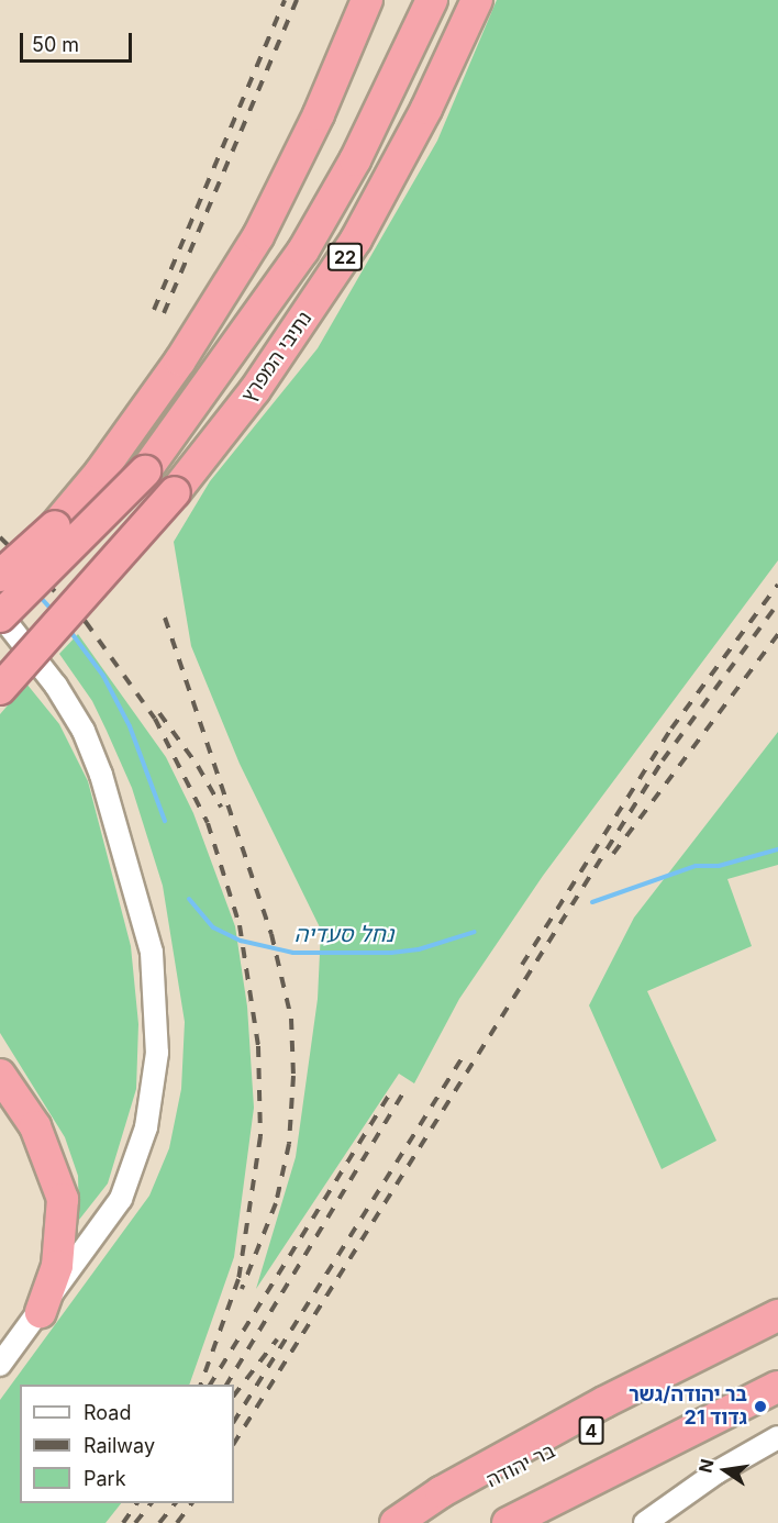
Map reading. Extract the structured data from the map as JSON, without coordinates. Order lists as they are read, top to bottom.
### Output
{
  "streets": {
    "highway": [
      "22",
      "נתיבי המפרץ",
      "4",
      "בר יהודה"
    ]
  },
  "water": ["נחל סעדיה"],
  "places": ["בר יהודה/גשר גדוד 21"],
  "legend": ["Road", "Railway", "Park"],
  "scale_bar": "50 m",
  "north": "left"
}
